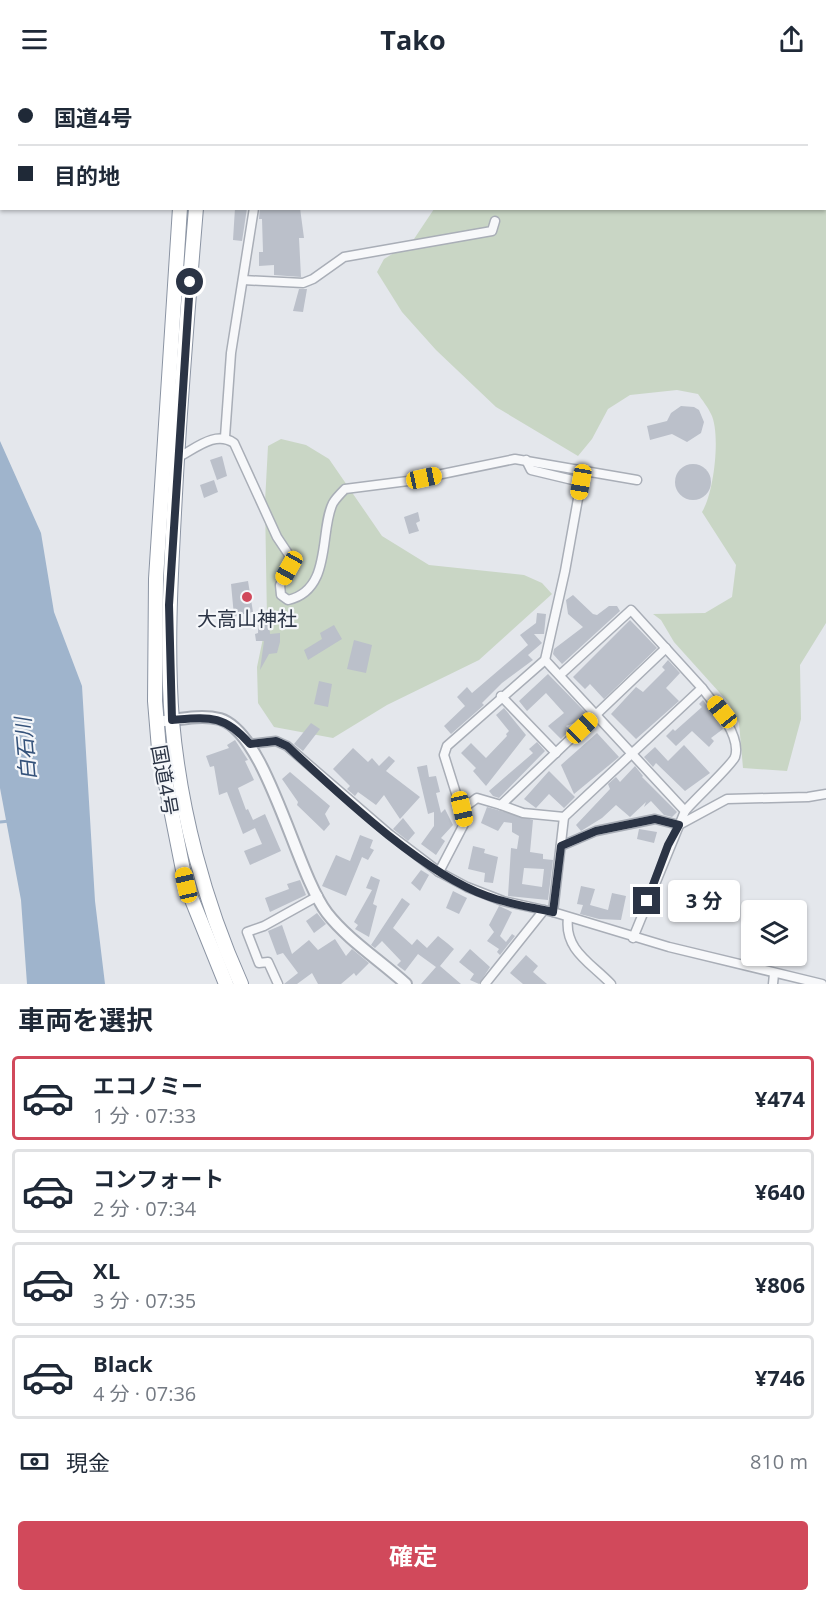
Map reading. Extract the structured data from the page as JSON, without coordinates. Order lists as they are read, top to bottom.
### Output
{
  "streets": {
    "highway": ["国道4号"]
  },
  "water": ["白石川"],
  "places": ["大高山神社"],
  "page": {
    "header": "Tako",
    "banner": ["国道4号", "目的地"],
    "bubble": "3 分",
    "heading": "車両を選択",
    "list": [
      {
        "name": "エコノミー",
        "note": "1 分 · 07:33",
        "value": "¥474"
      },
      {
        "name": "コンフォート",
        "note": "2 分 · 07:34",
        "value": "¥640"
      },
      {
        "name": "XL",
        "note": "3 分 · 07:35",
        "value": "¥806"
      },
      {
        "name": "Black",
        "note": "4 分 · 07:36",
        "value": "¥746"
      }
    ],
    "pay": ["現金", "810 m"],
    "buttons": "確定"
  }
}
